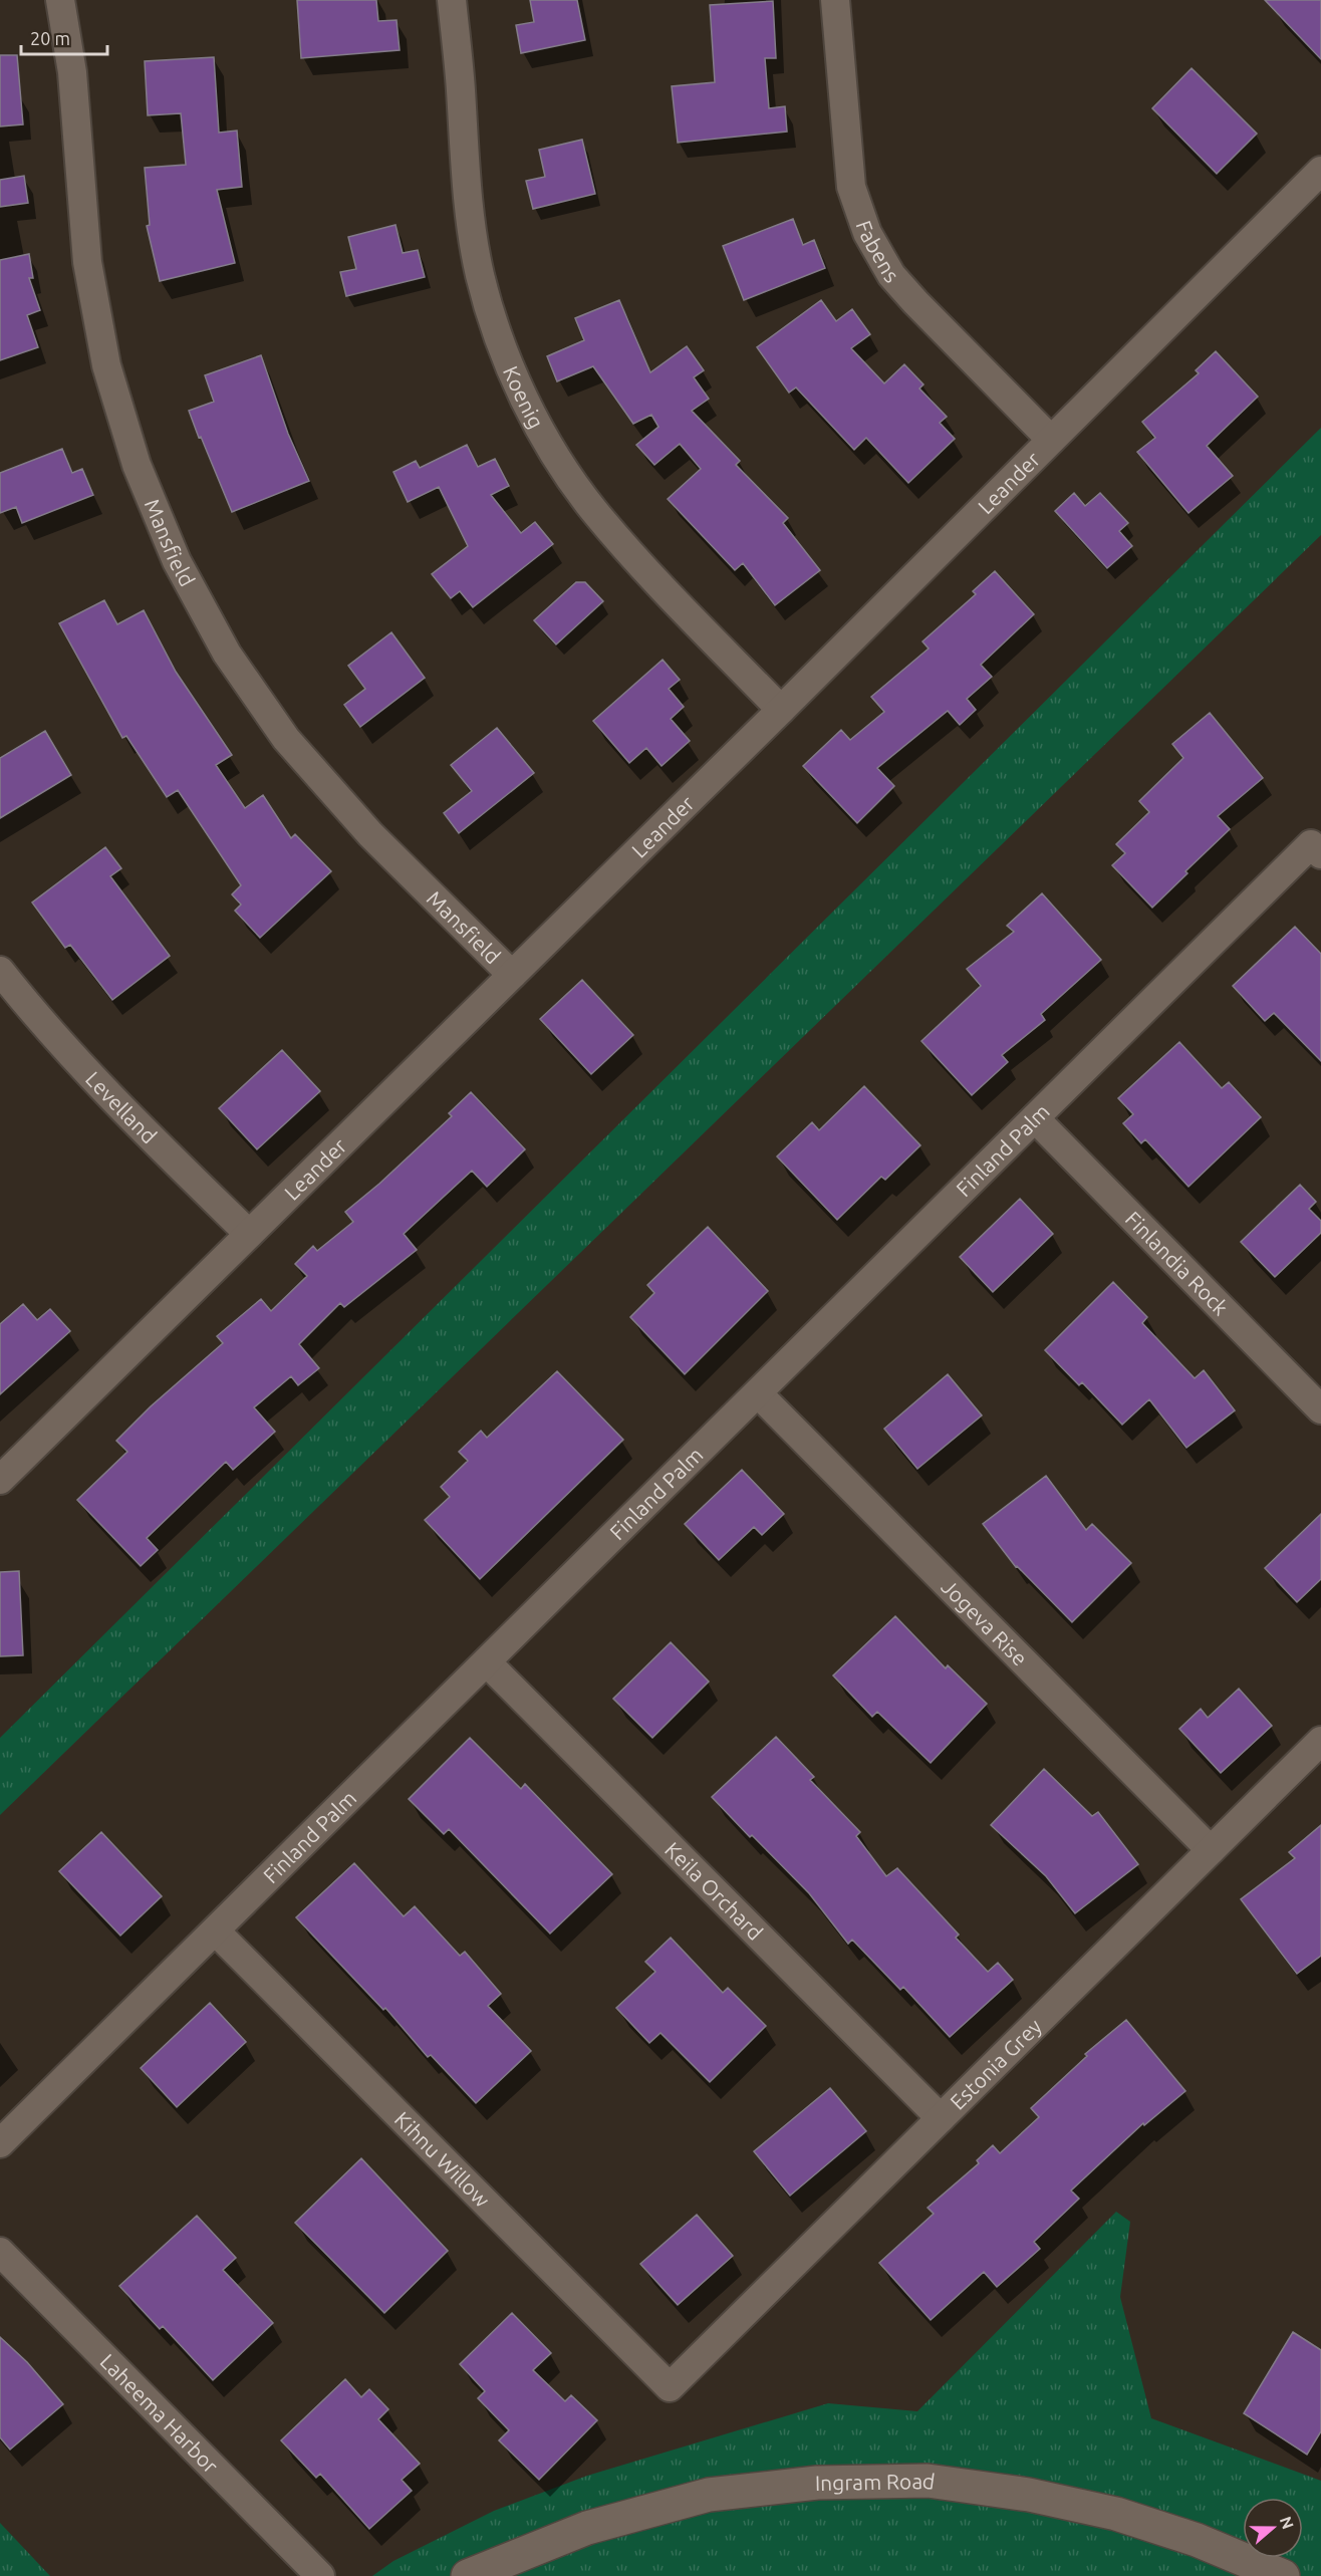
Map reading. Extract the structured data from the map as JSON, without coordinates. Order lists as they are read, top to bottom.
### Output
{
  "streets": {
    "street": [
      "Fabens",
      "Koenig",
      "Leander",
      "Mansfield",
      "Levelland",
      "Finland Palm",
      "Finlandia Rock",
      "Jogeva Rise",
      "Keila Orchard",
      "Estonia Grey",
      "Kihnu Willow",
      "Laheema Harbor",
      "Ingram Road"
    ]
  },
  "crossings": [
    ["Fabens", "Leander"],
    ["Koenig", "Leander"],
    ["Leander", "Mansfield"],
    ["Leander", "Levelland"],
    ["Finland Palm", "Finlandia Rock"],
    ["Finland Palm", "Jogeva Rise"],
    ["Finland Palm", "Keila Orchard"],
    ["Finland Palm", "Kihnu Willow"],
    ["Jogeva Rise", "Estonia Grey"],
    ["Keila Orchard", "Estonia Grey"],
    ["Estonia Grey", "Kihnu Willow"]
  ],
  "scale_bar": "20 m",
  "north": "right"
}
